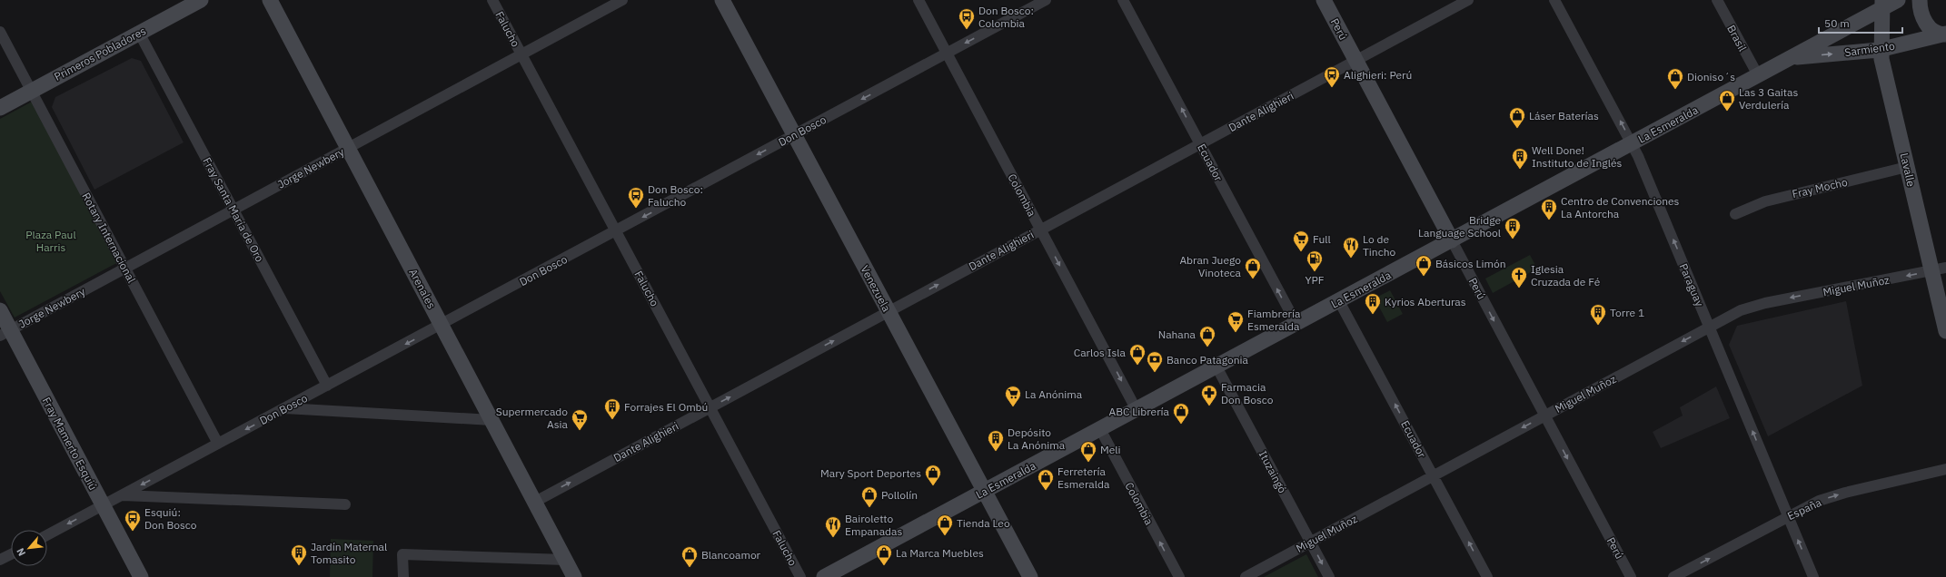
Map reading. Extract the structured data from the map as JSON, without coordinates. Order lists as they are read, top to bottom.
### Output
{
  "streets": {
    "street": [
      "Falucho",
      "Perú",
      "Brasil",
      "Sarmiento",
      "Primeros Pobladores",
      "Dante Alighieri",
      "La Esmeralda",
      "Don Bosco",
      "Ecuador",
      "Jorge Newbery",
      "Lavalle",
      "Fray Mocho",
      "Colombia",
      "Fray Santa María de Oro",
      "Rotary Internacional",
      "Paraguay",
      "Miguel Muñoz",
      "Arenales",
      "Venezuela",
      "Fray Mamerto Esquiú",
      "Ituzaingó",
      "España"
    ]
  },
  "crossings": [
    ["Falucho", "Dante Alighieri"],
    ["Falucho", "Don Bosco"],
    ["Falucho", "Jorge Newbery"],
    ["Perú", "Dante Alighieri"],
    ["Perú", "La Esmeralda"],
    ["Perú", "Miguel Muñoz"],
    ["Brasil", "La Esmeralda"],
    ["Sarmiento", "La Esmeralda"],
    ["Sarmiento", "Lavalle"],
    ["Primeros Pobladores", "Fray Santa María de Oro"],
    ["Primeros Pobladores", "Rotary Internacional"],
    ["Dante Alighieri", "Ecuador"],
    ["Dante Alighieri", "Colombia"],
    ["Dante Alighieri", "Arenales"],
    ["Dante Alighieri", "Venezuela"],
    ["La Esmeralda", "Ecuador"],
    ["La Esmeralda", "Lavalle"],
    ["La Esmeralda", "Colombia"],
    ["La Esmeralda", "Paraguay"],
    ["La Esmeralda", "Venezuela"],
    ["La Esmeralda", "Ituzaingó"],
    ["Don Bosco", "Colombia"],
    ["Don Bosco", "Fray Santa María de Oro"],
    ["Don Bosco", "Rotary Internacional"],
    ["Don Bosco", "Arenales"],
    ["Don Bosco", "Venezuela"],
    ["Don Bosco", "Fray Mamerto Esquiú"],
    ["Ecuador", "Miguel Muñoz"],
    ["Jorge Newbery", "Fray Santa María de Oro"],
    ["Jorge Newbery", "Rotary Internacional"],
    ["Jorge Newbery", "Arenales"],
    ["Jorge Newbery", "Fray Mamerto Esquiú"],
    ["Lavalle", "Fray Mocho"],
    ["Lavalle", "Miguel Muñoz"],
    ["Paraguay", "Miguel Muñoz"],
    ["Paraguay", "España"],
    ["Miguel Muñoz", "Ituzaingó"]
  ],
  "one_way": [
    "Perú",
    "Sarmiento",
    "Dante Alighieri",
    "Don Bosco",
    "Ecuador",
    "Paraguay",
    "Miguel Muñoz",
    "España"
  ],
  "parks": ["Plaza Paul Harris"],
  "places": {
    "bus stop": [
      "Don Bosco: Colombia",
      "Alighieri: Perú",
      "Don Bosco: Falucho",
      "Esquiú: Don Bosco"
    ],
    "shop": [
      "Dioniso´s",
      "Las 3 Gaitas Verdulería",
      "Láser Baterías",
      "Básicos Limón",
      "Abran Juego Vinoteca",
      "Nahana",
      "Carlos Isla",
      "ABC Librería",
      "Meli",
      "Mary Sport Deportes",
      "Ferretería Esmeralda",
      "Pollolín",
      "Tienda Leo",
      "La Marca Muebles",
      "Blancoamor"
    ],
    "building": [
      "Well Done! Instituto de Inglés",
      "Centro de Convenciones La Antorcha",
      "Bridge Language School",
      "Kyrios Aberturas",
      "Torre 1",
      "Forrajes El Ombú",
      "Depósito La Anónima",
      "Jardín Maternal Tomasito"
    ],
    "supermarket": [
      "Full",
      "Fiambrería Esmeralda",
      "La Anónima",
      "Supermercado Asia"
    ],
    "restaurant": ["Lo de Tincho", "Bairoletto Empanadas"],
    "fuel station": ["YPF"],
    "church": ["Iglesia Cruzada de Fé"],
    "bank": ["Banco Patagonia"],
    "pharmacy": ["Farmacia Don Bosco"]
  },
  "scale_bar": "50 m",
  "north": "bottom left"
}
